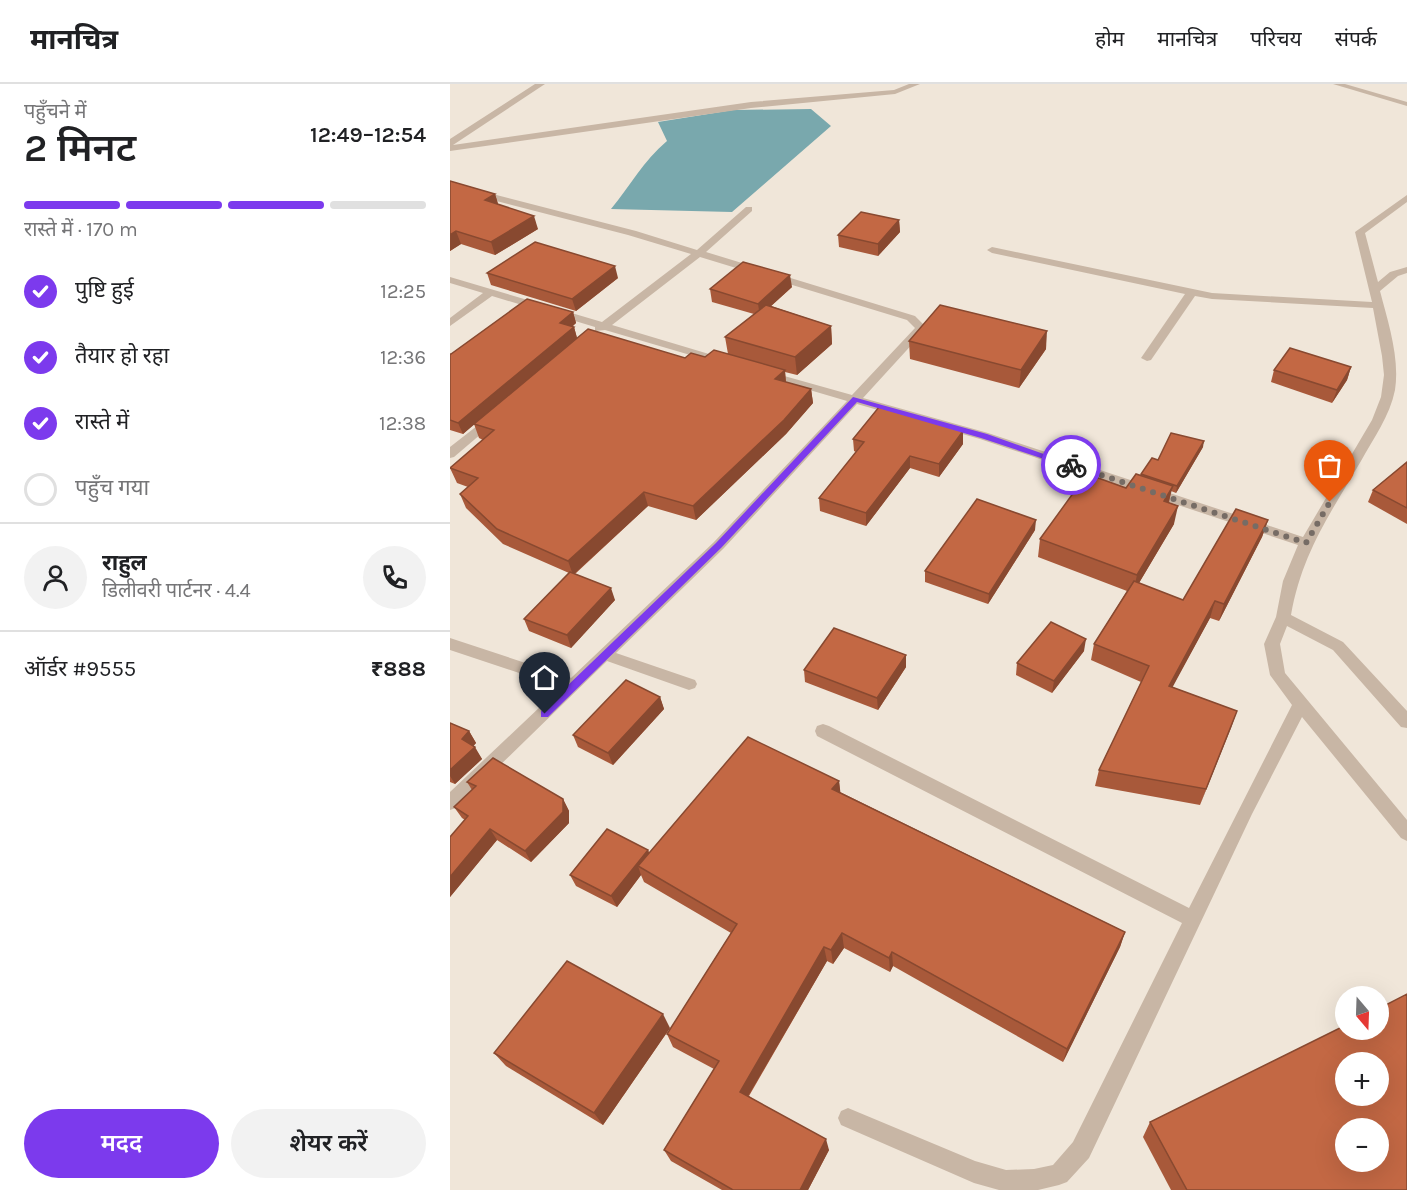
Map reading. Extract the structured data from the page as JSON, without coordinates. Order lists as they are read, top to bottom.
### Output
{
  "north": "bottom",
  "page": {
    "header": "मानचित्र",
    "nav": [
      "होम",
      "मानचित्र",
      "परिचय",
      "संपर्क"
    ],
    "heading": ["2 मिनट", "पहुँचने में", "12:49–12:54"],
    "panel": [
      "राहुल",
      "डिलीवरी पार्टनर · 4.4",
      "ऑर्डर #9555",
      "₹888"
    ],
    "bar": "रास्ते में · 170 m",
    "list": [
      ["पुष्टि हुई", "12:25"],
      ["तैयार हो रहा", "12:36"],
      ["रास्ते में", "12:38"],
      "पहुँच गया"
    ],
    "map_buttons": ["+", "−"],
    "buttons": ["मदद", "शेयर करें"]
  }
}
